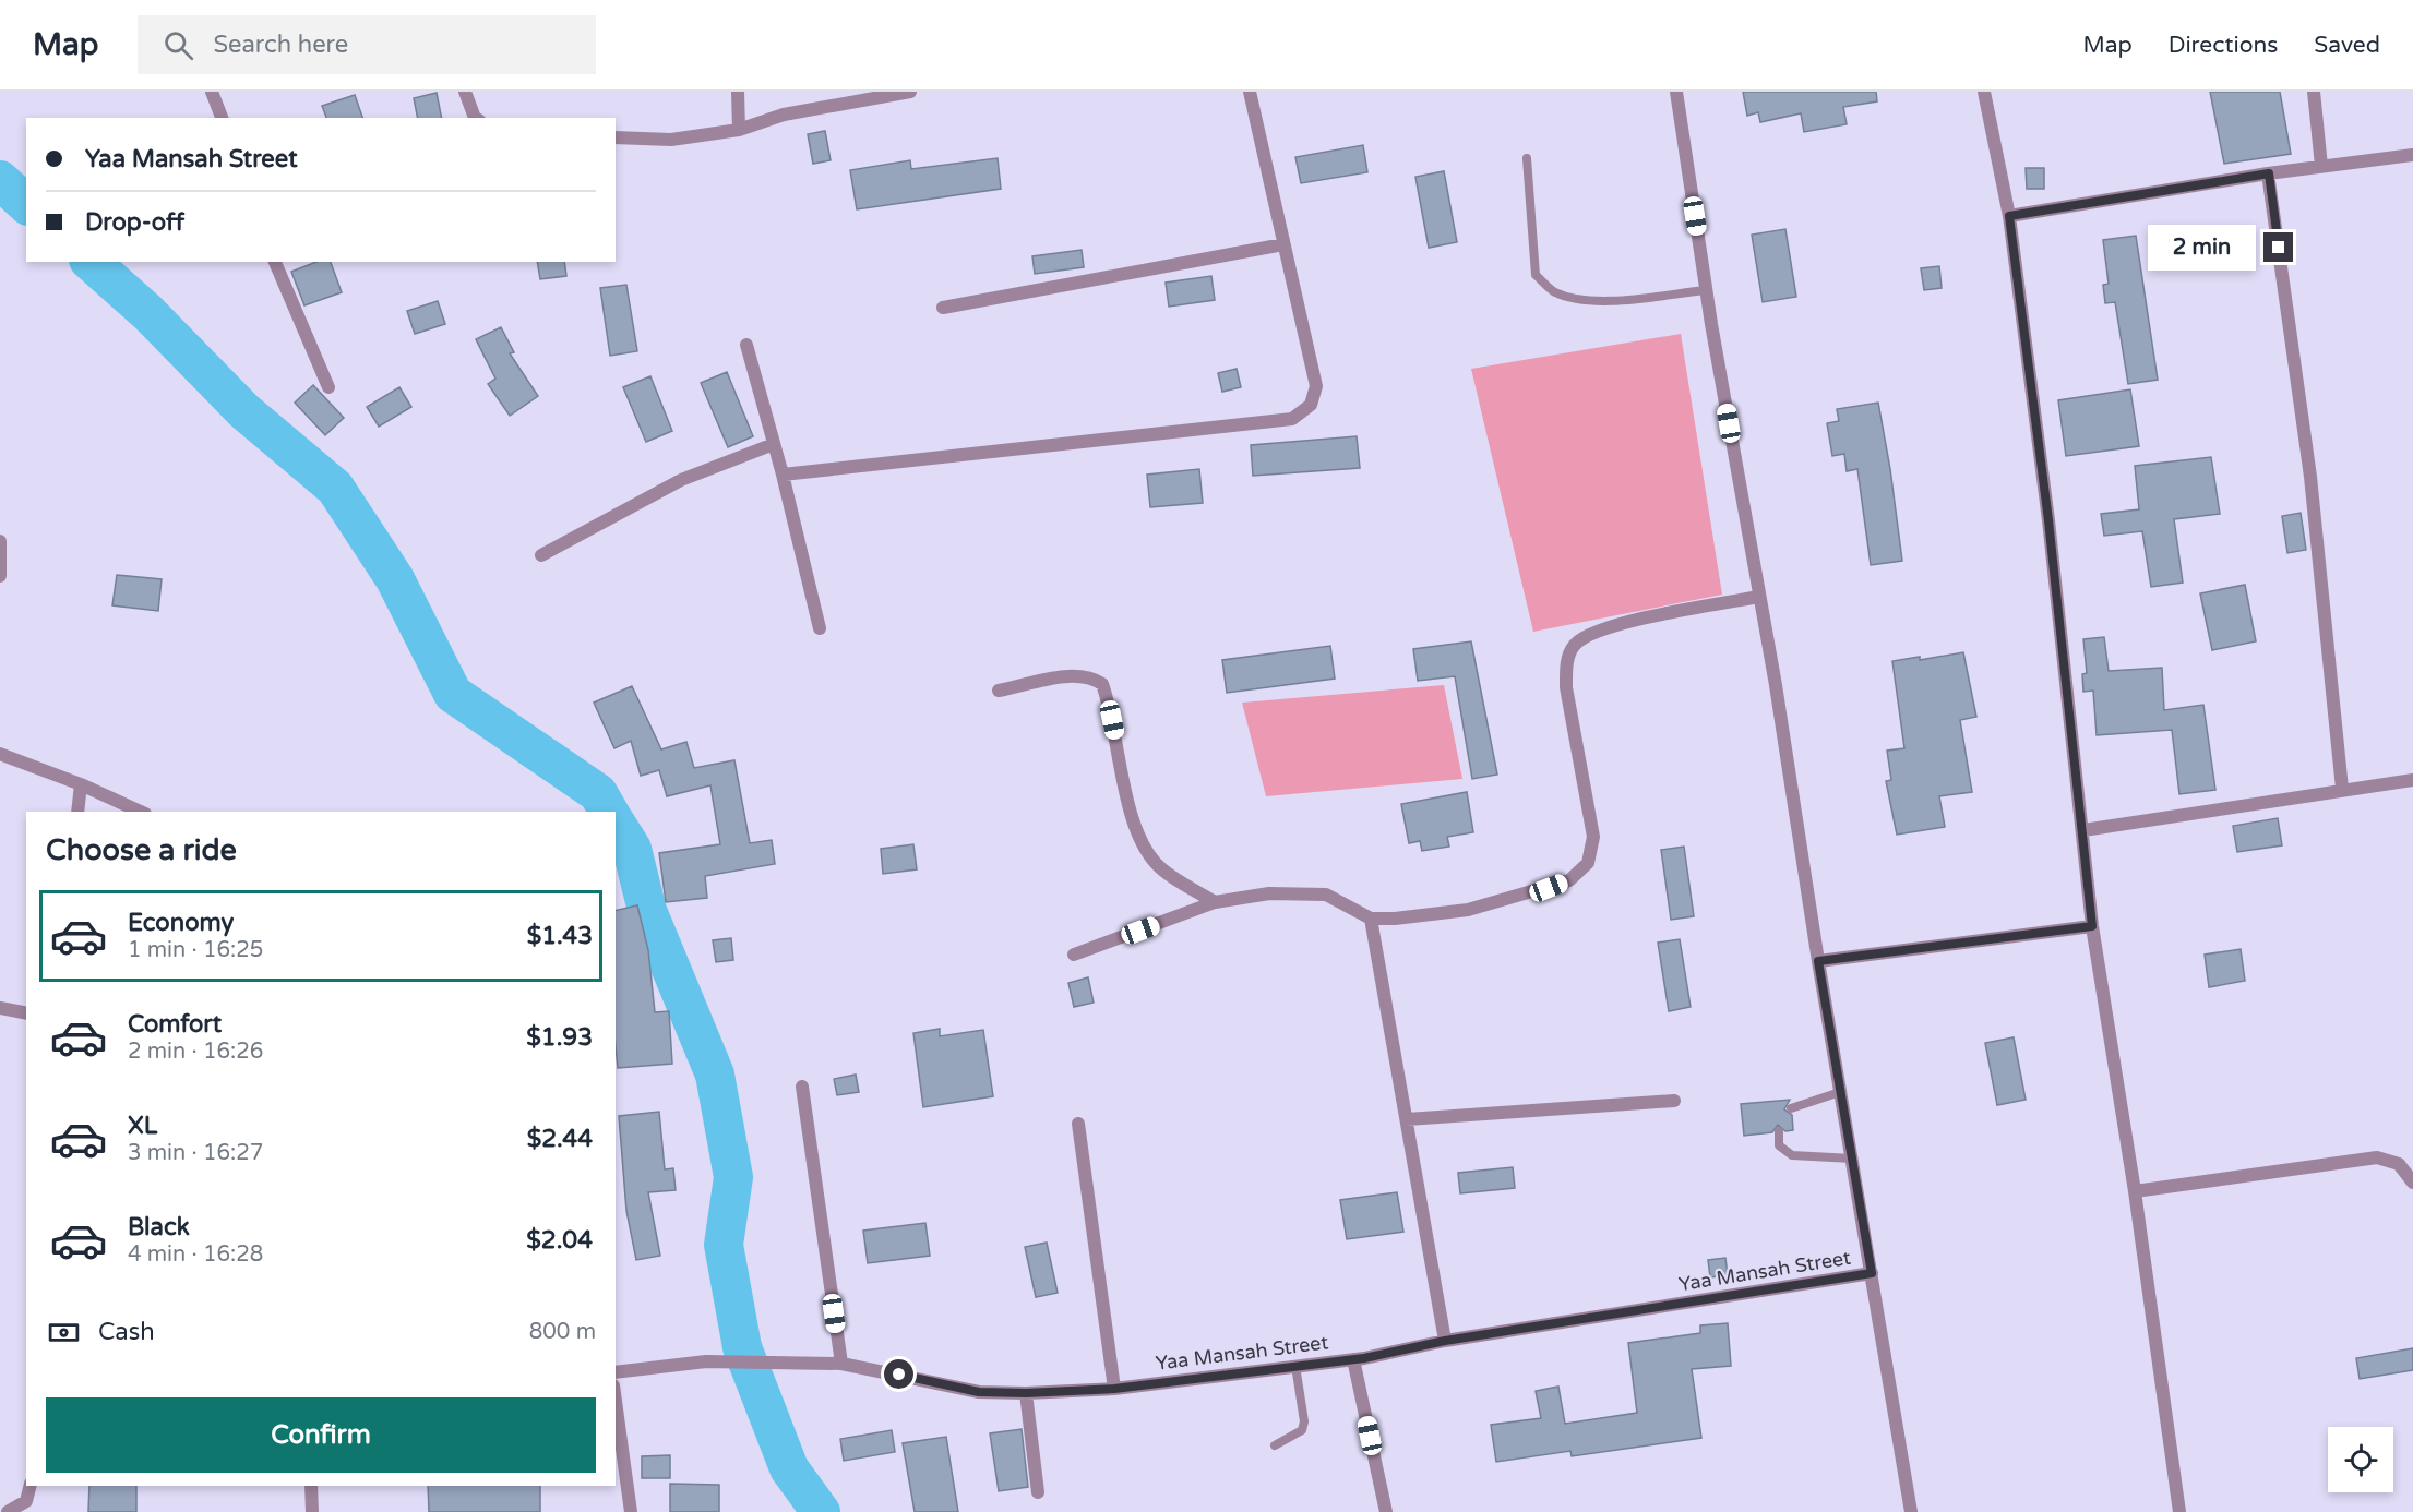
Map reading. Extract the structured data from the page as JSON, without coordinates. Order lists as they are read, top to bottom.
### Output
{
  "streets": {
    "street": ["Yaa Mansah Street"]
  },
  "page": {
    "header": "Map",
    "search": "Search here",
    "nav": ["Map", "Directions", "Saved"],
    "banner": ["Yaa Mansah Street", "Drop-off"],
    "bubble": "2 min",
    "heading": "Choose a ride",
    "list": [
      {
        "name": "Economy",
        "note": "1 min · 16:25",
        "value": "$1.43"
      },
      {
        "name": "Comfort",
        "note": "2 min · 16:26",
        "value": "$1.93"
      },
      {
        "name": "XL",
        "note": "3 min · 16:27",
        "value": "$2.44"
      },
      {
        "name": "Black",
        "note": "4 min · 16:28",
        "value": "$2.04"
      }
    ],
    "pay": ["Cash", "800 m"],
    "buttons": "Confirm"
  }
}
